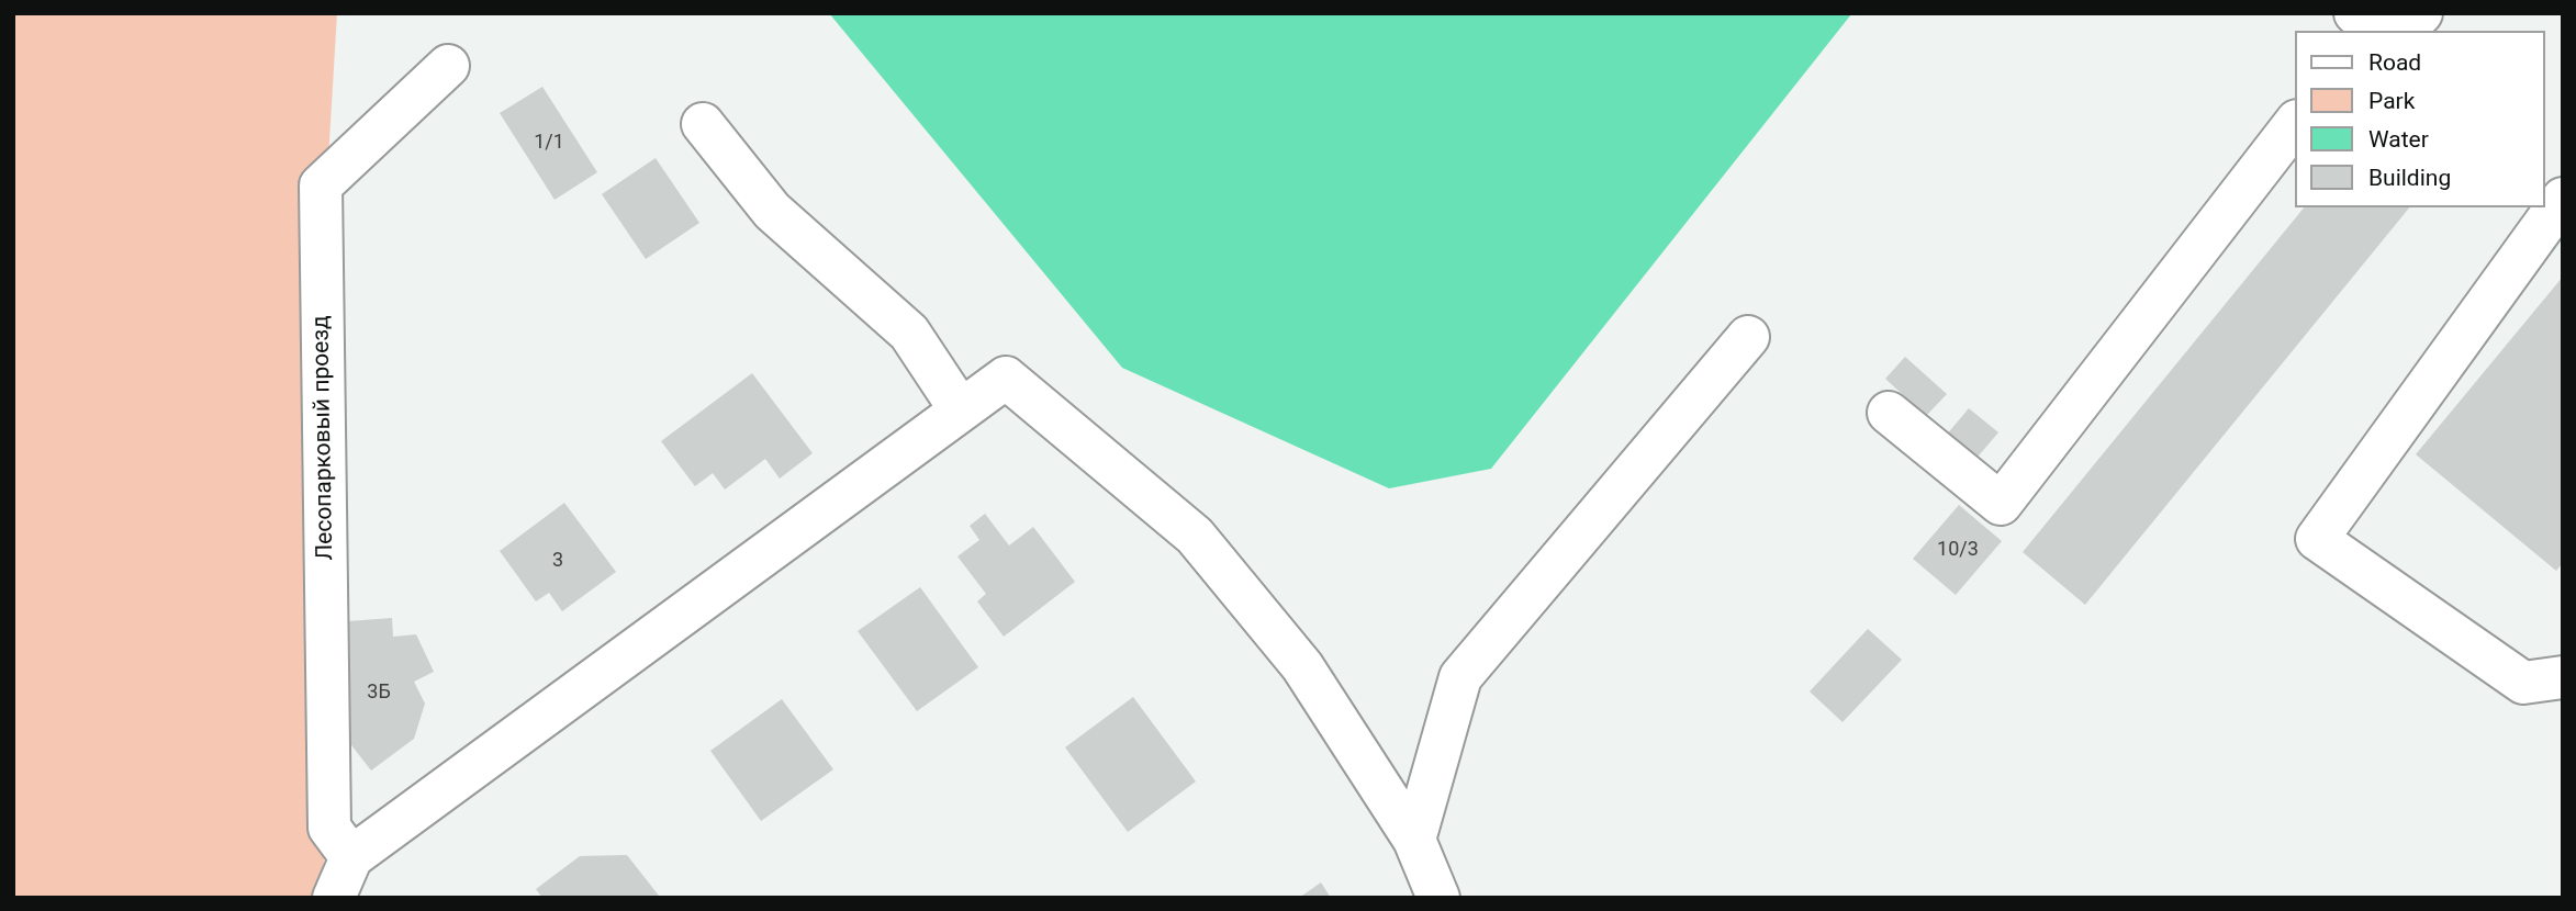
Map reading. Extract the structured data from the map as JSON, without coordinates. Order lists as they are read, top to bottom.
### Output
{
  "streets": {
    "street": ["Лесопарковый проезд"]
  },
  "house_numbers": [
    "1/1",
    "10/3",
    "3",
    "3Б"
  ],
  "legend": [
    "Road",
    "Park",
    "Water",
    "Building"
  ]
}
